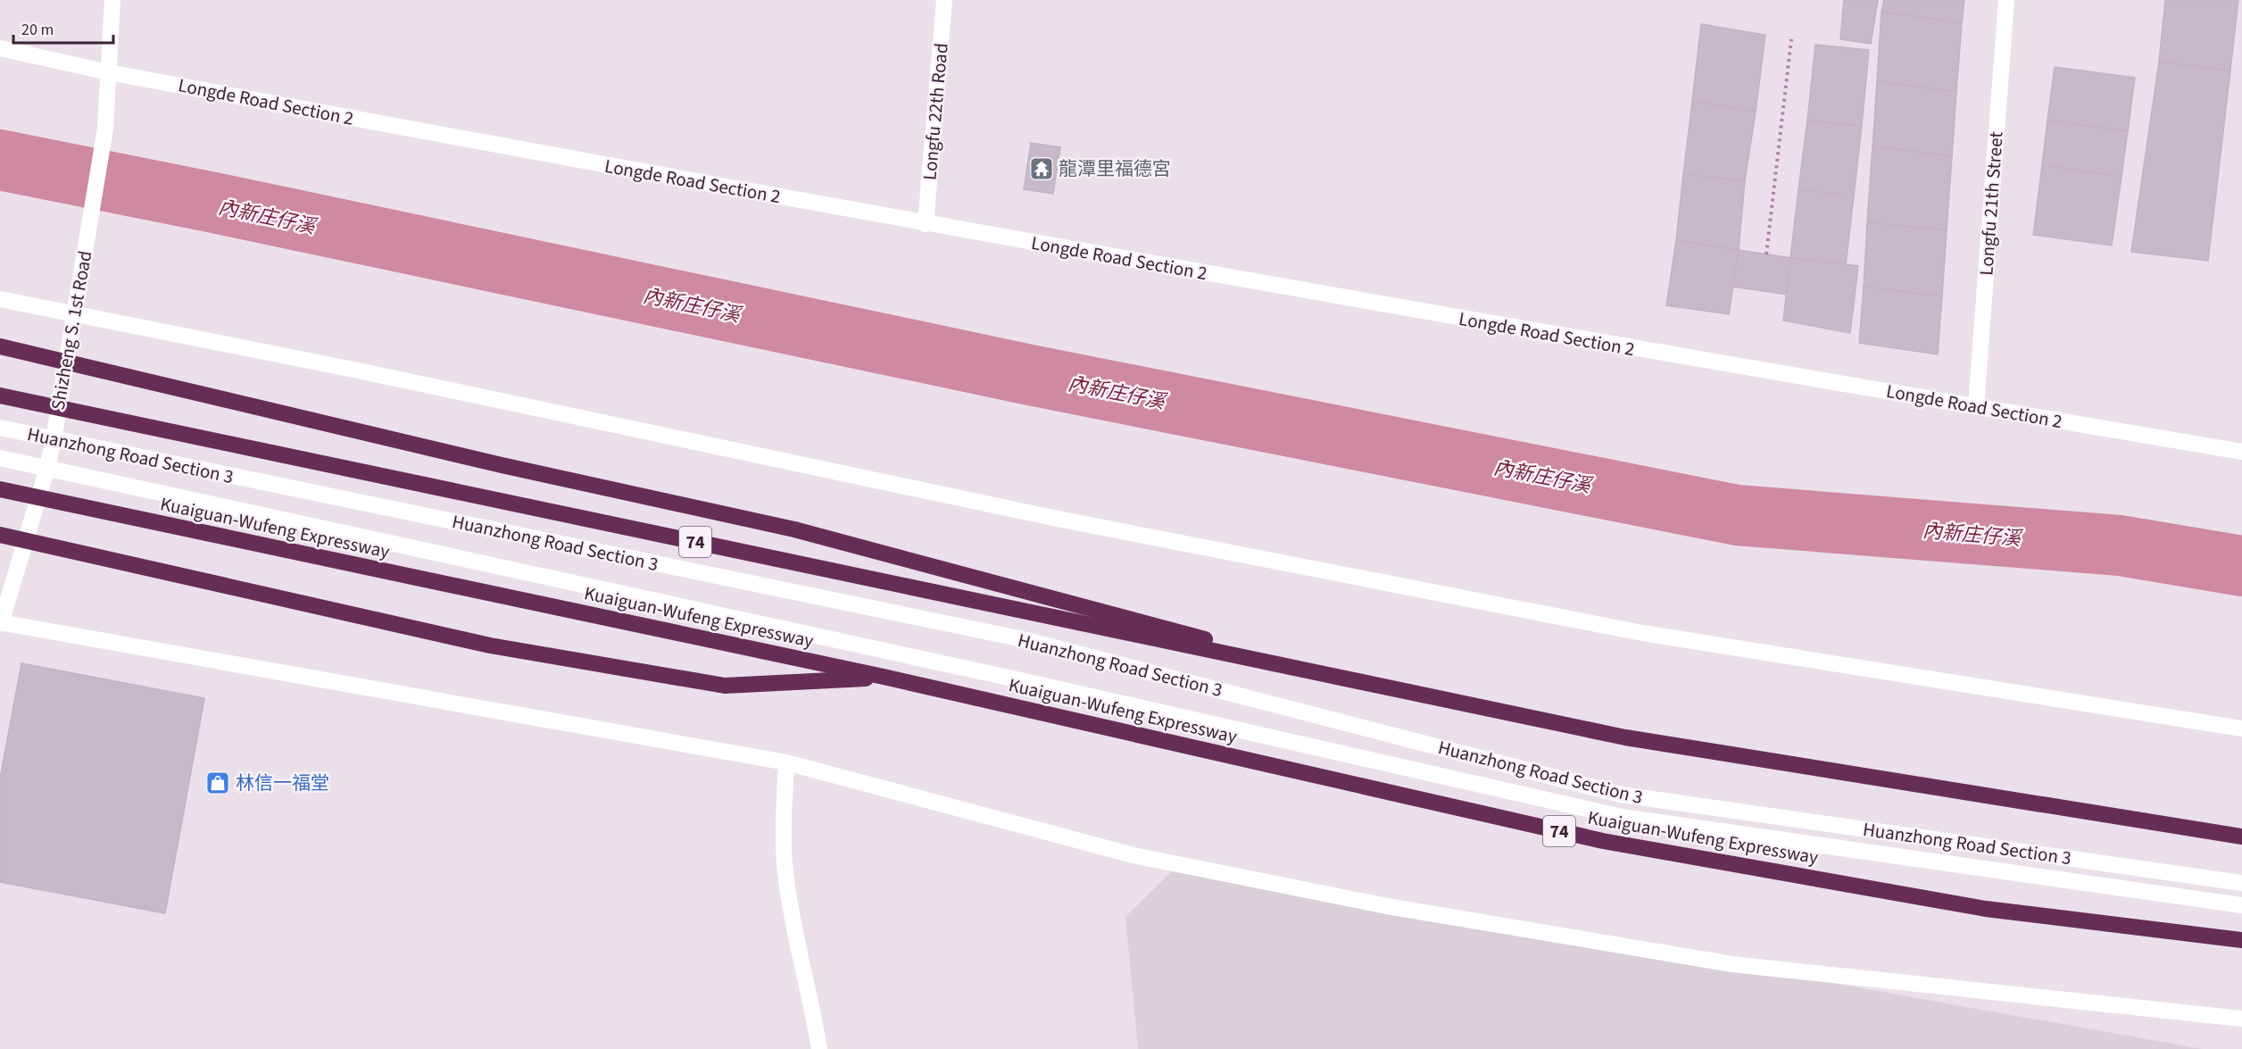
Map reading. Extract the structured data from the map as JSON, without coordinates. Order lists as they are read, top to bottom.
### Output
{
  "streets": {
    "highway": ["Kuaiguan-Wufeng Expressway", "74"],
    "street": [
      "Longde Road Section 2",
      "Longfu 22th Road",
      "Longfu 21th Street",
      "Shizheng S. 1st Road",
      "Huanzhong Road Section 3"
    ]
  },
  "crossings": [
    ["Longde Road Section 2", "Longfu 22th Road"],
    ["Longde Road Section 2", "Longfu 21th Street"],
    ["Longde Road Section 2", "Shizheng S. 1st Road"],
    ["Shizheng S. 1st Road", "Huanzhong Road Section 3"]
  ],
  "water": ["內新庄仔溪"],
  "places": {
    "temple": ["龍潭里福德宮"],
    "shop": ["林信一福堂"]
  },
  "scale_bar": "20 m"
}
